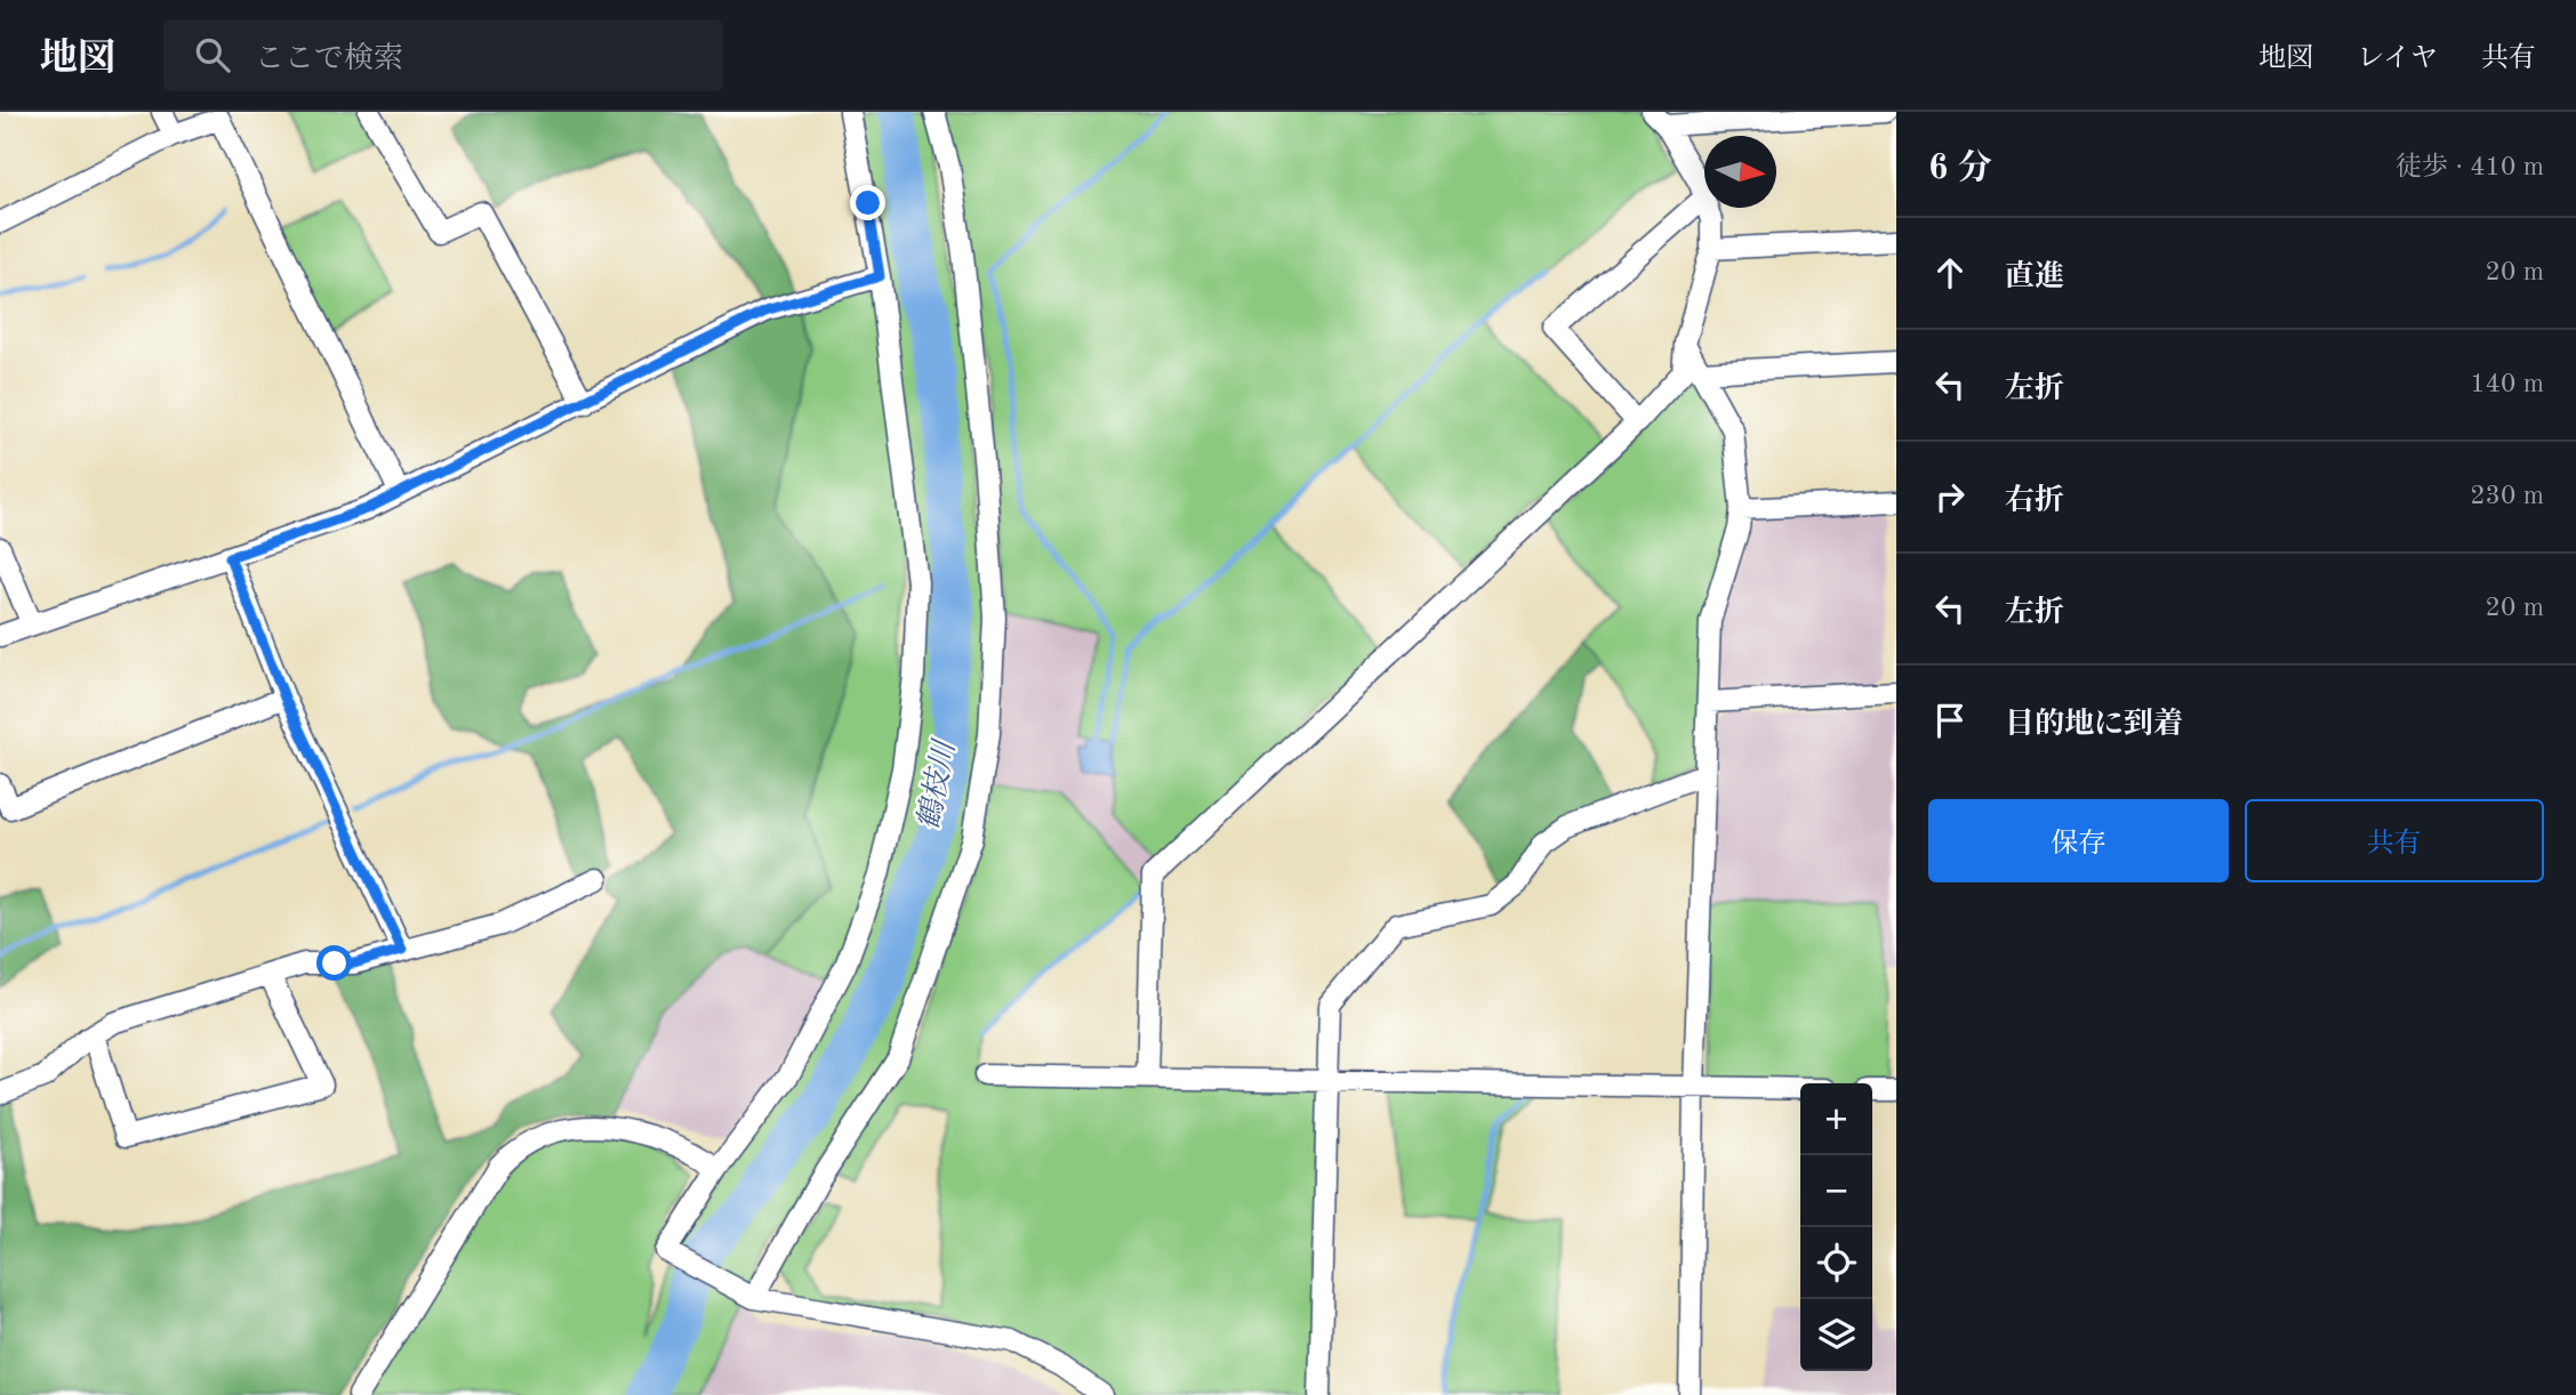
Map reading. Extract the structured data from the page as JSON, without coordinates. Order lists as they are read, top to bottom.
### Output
{
  "water": ["鶴枝川"],
  "north": "right",
  "page": {
    "header": "地図",
    "search": "ここで検索",
    "nav": ["地図", "レイヤ", "共有"],
    "heading": ["6 分", "徒歩 · 410 m"],
    "list": [
      ["直進", "20 m"],
      ["左折", "140 m"],
      ["右折", "230 m"],
      ["左折", "20 m"],
      "目的地に到着"
    ],
    "buttons": ["保存", "共有"],
    "map_buttons": ["+", "−"]
  }
}
